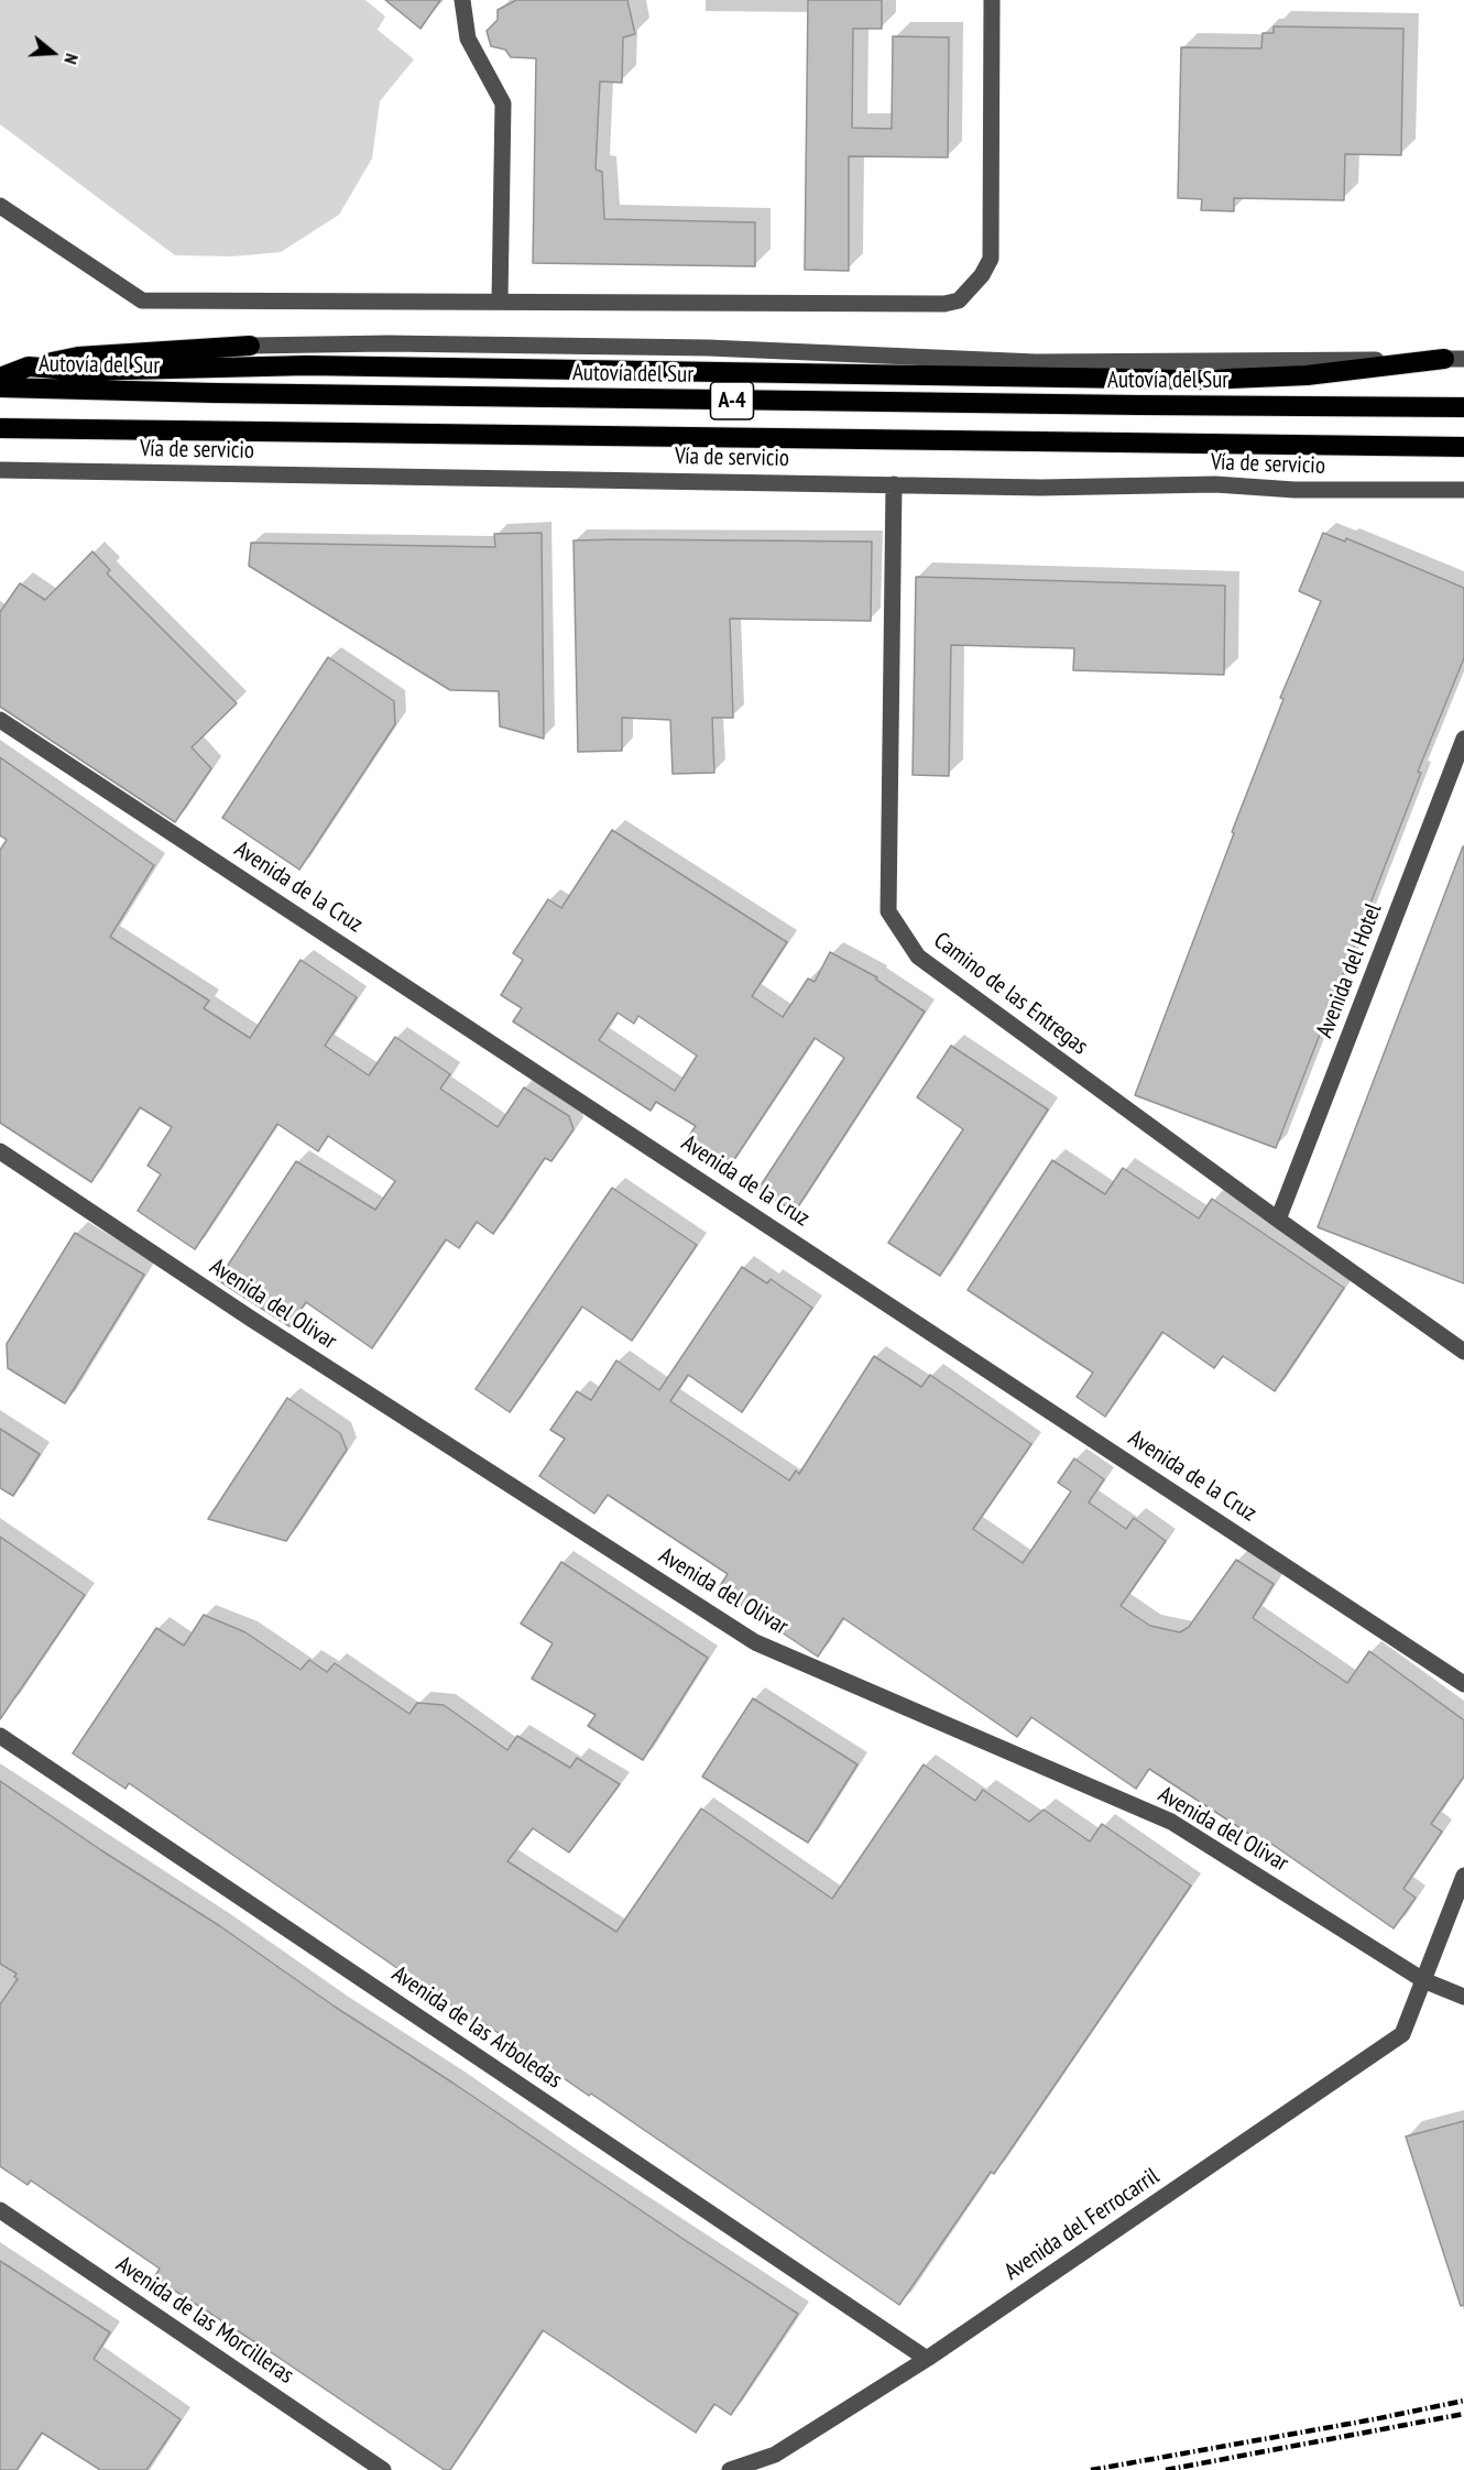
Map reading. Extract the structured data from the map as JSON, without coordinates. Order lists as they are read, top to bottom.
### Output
{
  "streets": {
    "highway": ["Autovía del Sur", "A-4"],
    "street": [
      "Vía de servicio",
      "Avenida de la Cruz",
      "Avenida del Hotel",
      "Camino de las Entregas",
      "Avenida del Olivar",
      "Avenida de las Arboledas",
      "Avenida del Ferrocarril",
      "Avenida de las Morcilleras"
    ]
  },
  "crossings": [
    ["Vía de servicio", "Camino de las Entregas"],
    ["Avenida del Hotel", "Camino de las Entregas"],
    ["Avenida del Olivar", "Avenida del Ferrocarril"],
    ["Avenida de las Arboledas", "Avenida del Ferrocarril"]
  ],
  "north": "right"
}
